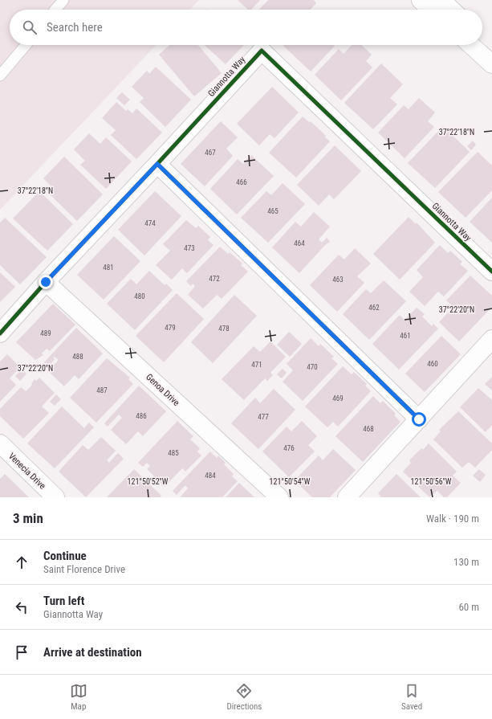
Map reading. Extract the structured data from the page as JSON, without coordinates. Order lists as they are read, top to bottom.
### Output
{
  "streets": {
    "main road": ["Giannotta Way", "Genoa Drive", "Venecia Drive"]
  },
  "crossings": [
    ["Giannotta Way", "Genoa Drive"]
  ],
  "house_numbers": [
    "467",
    "466",
    "465",
    "474",
    "464",
    "473",
    "481",
    "472",
    "463",
    "480",
    "462",
    "479",
    "478",
    "489",
    "461",
    "488",
    "460",
    "471",
    "470",
    "487",
    "469",
    "486",
    "477",
    "468",
    "476",
    "485",
    "484"
  ],
  "page": {
    "search": "Search here",
    "heading": ["3 min", "Walk · 190 m"],
    "list": [
      ["Continue", "Saint Florence Drive", "130 m"],
      ["Turn left", "Giannotta Way", "60 m"],
      "Arrive at destination"
    ],
    "nav": ["Map", "Directions", "Saved"]
  },
  "coordinates": [
    "37°22'18\"N",
    "37°22'20\"N",
    "121°50'52\"W",
    "121°50'54\"W",
    "121°50'56\"W"
  ]
}
